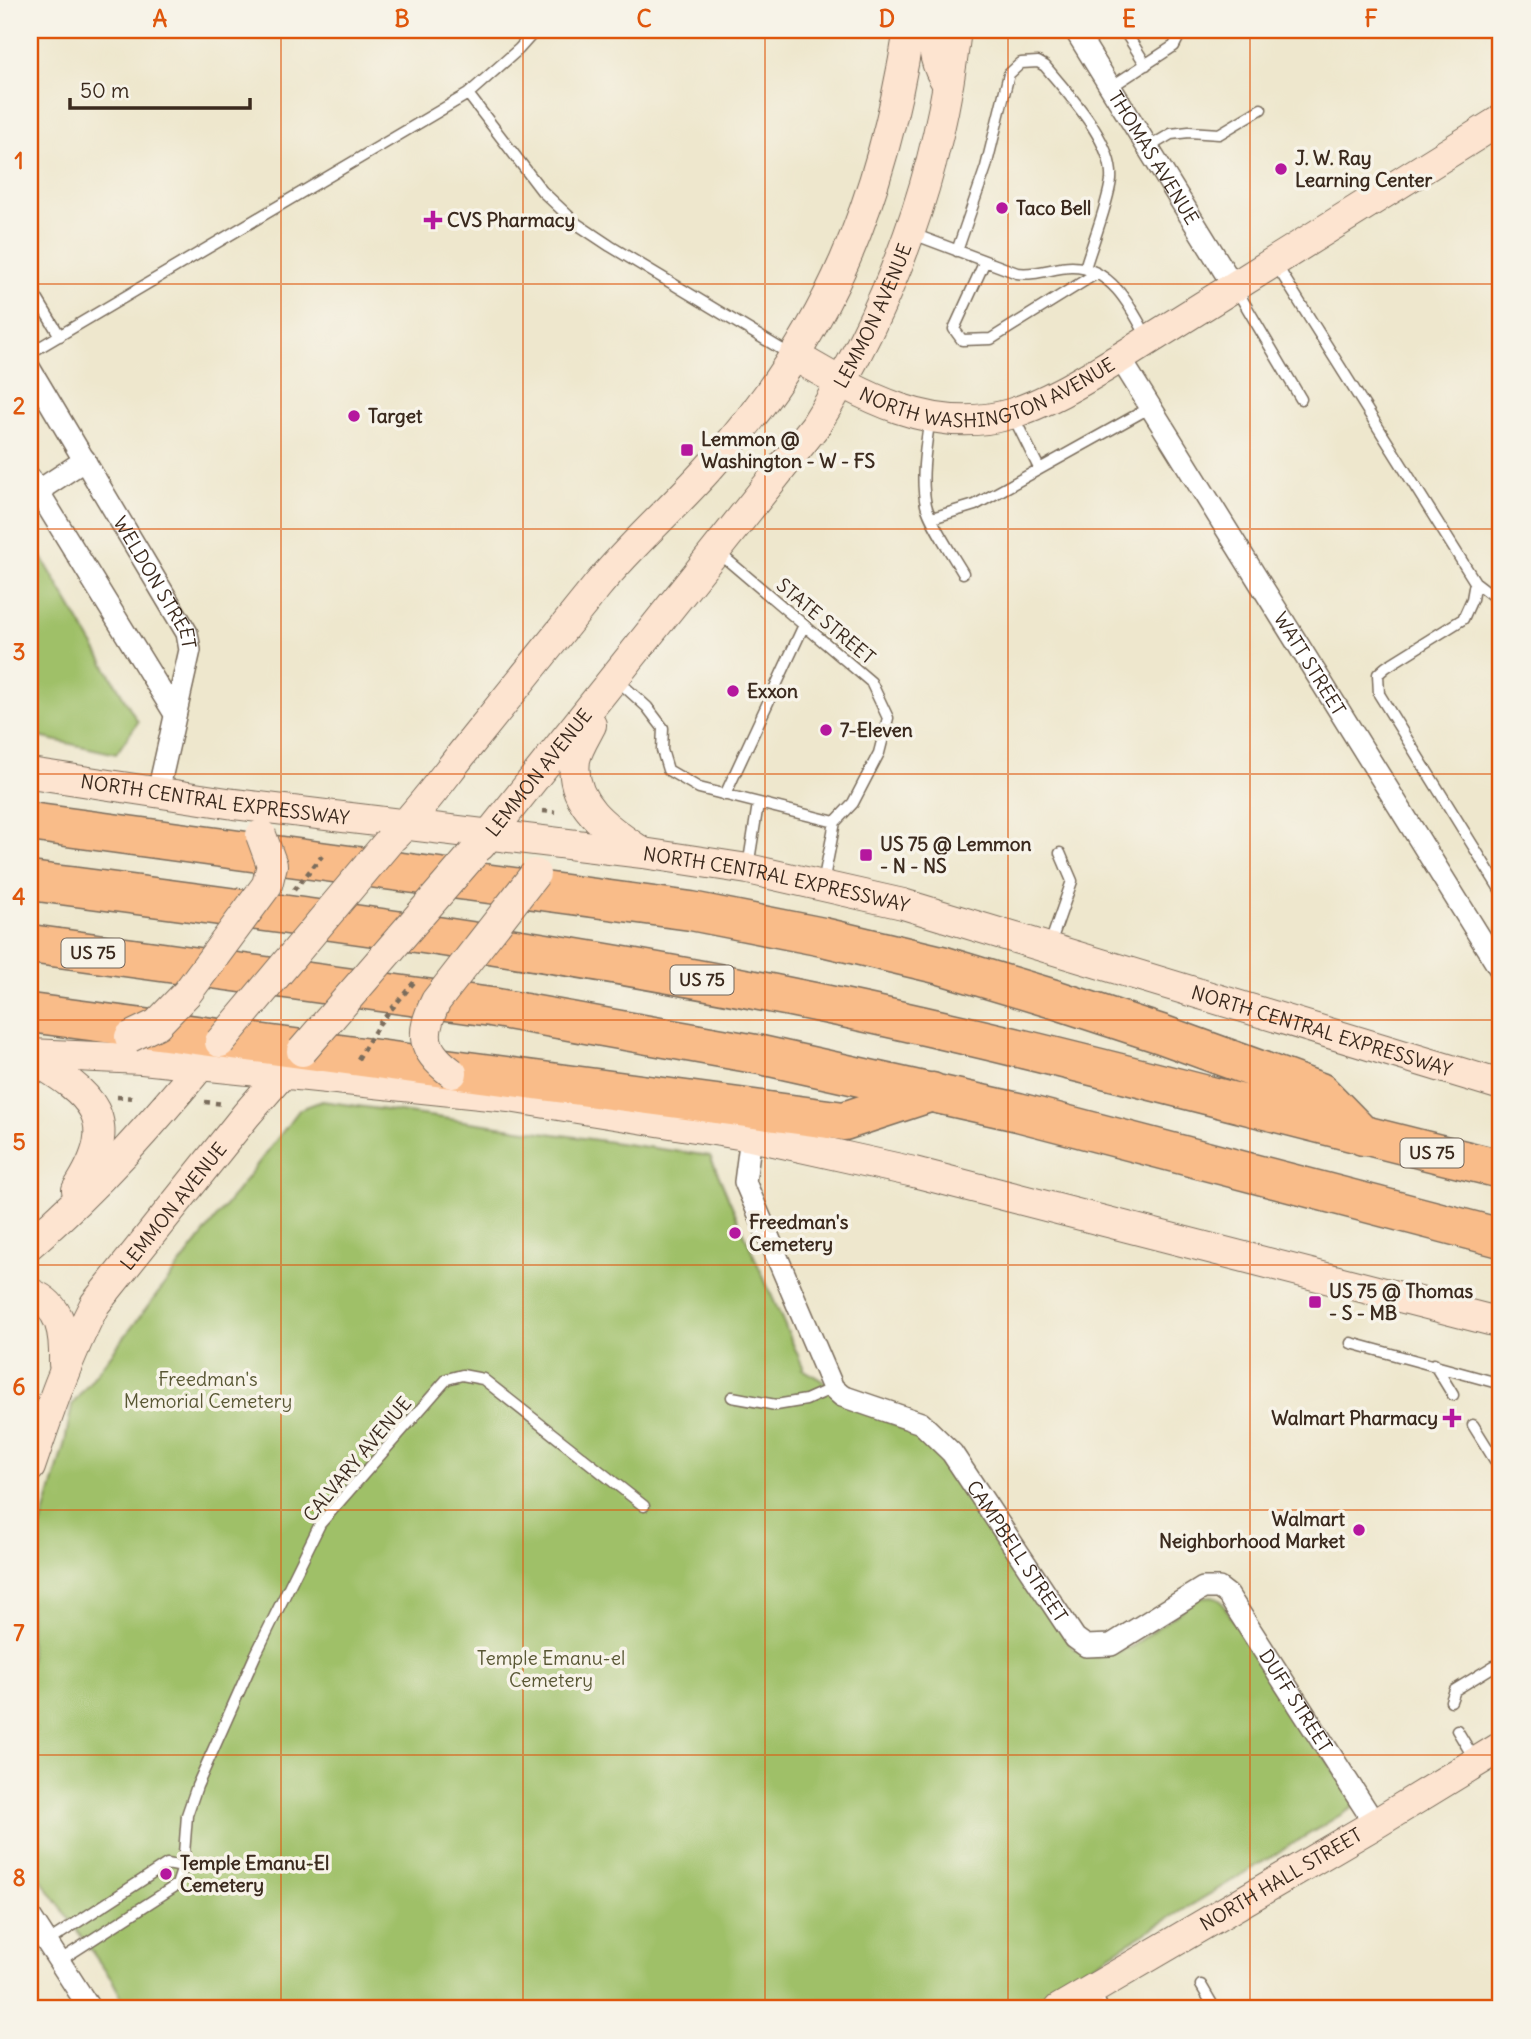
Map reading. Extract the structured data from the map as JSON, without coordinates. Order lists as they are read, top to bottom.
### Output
{
  "streets": {
    "highway": ["US 75"],
    "main road": [
      "LEMMON AVENUE",
      "NORTH WASHINGTON AVENUE",
      "NORTH CENTRAL EXPRESSWAY",
      "NORTH HALL STREET"
    ],
    "street": [
      "THOMAS AVENUE",
      "WELDON STREET",
      "WATT STREET",
      "CAMPBELL STREET",
      "DUFF STREET"
    ],
    "lane": ["STATE STREET", "CALVARY AVENUE"]
  },
  "crossings": [
    ["THOMAS AVENUE", "NORTH WASHINGTON AVENUE"],
    ["LEMMON AVENUE", "NORTH WASHINGTON AVENUE"],
    ["LEMMON AVENUE", "STATE STREET"],
    ["LEMMON AVENUE", "NORTH CENTRAL EXPRESSWAY"],
    ["NORTH WASHINGTON AVENUE", "WATT STREET"],
    ["WELDON STREET", "NORTH CENTRAL EXPRESSWAY"],
    ["STATE STREET", "NORTH CENTRAL EXPRESSWAY"],
    ["CAMPBELL STREET", "DUFF STREET"],
    ["DUFF STREET", "NORTH HALL STREET"]
  ],
  "parks": ["Freedman's Memorial Cemetery", "Temple Emanu-el Cemetery"],
  "places": {
    "other": [
      "J. W. Ray Learning Center",
      "Taco Bell",
      "Target",
      "Exxon",
      "7-Eleven",
      "Freedman's Cemetery",
      "Walmart Neighborhood Market",
      "Temple Emanu-El Cemetery"
    ],
    "health": ["CVS Pharmacy", "Walmart Pharmacy"],
    "transit": ["Lemmon @ Washington - W - FS", "US 75 @ Lemmon - N - NS", "US 75 @ Thomas - S - MB"]
  },
  "scale_bar": "50 m",
  "grid": {
    "columns": [
      "A",
      "B",
      "C",
      "D",
      "E",
      "F"
    ],
    "rows": [
      "1",
      "2",
      "3",
      "4",
      "5",
      "6",
      "7",
      "8"
    ]
  }
}
